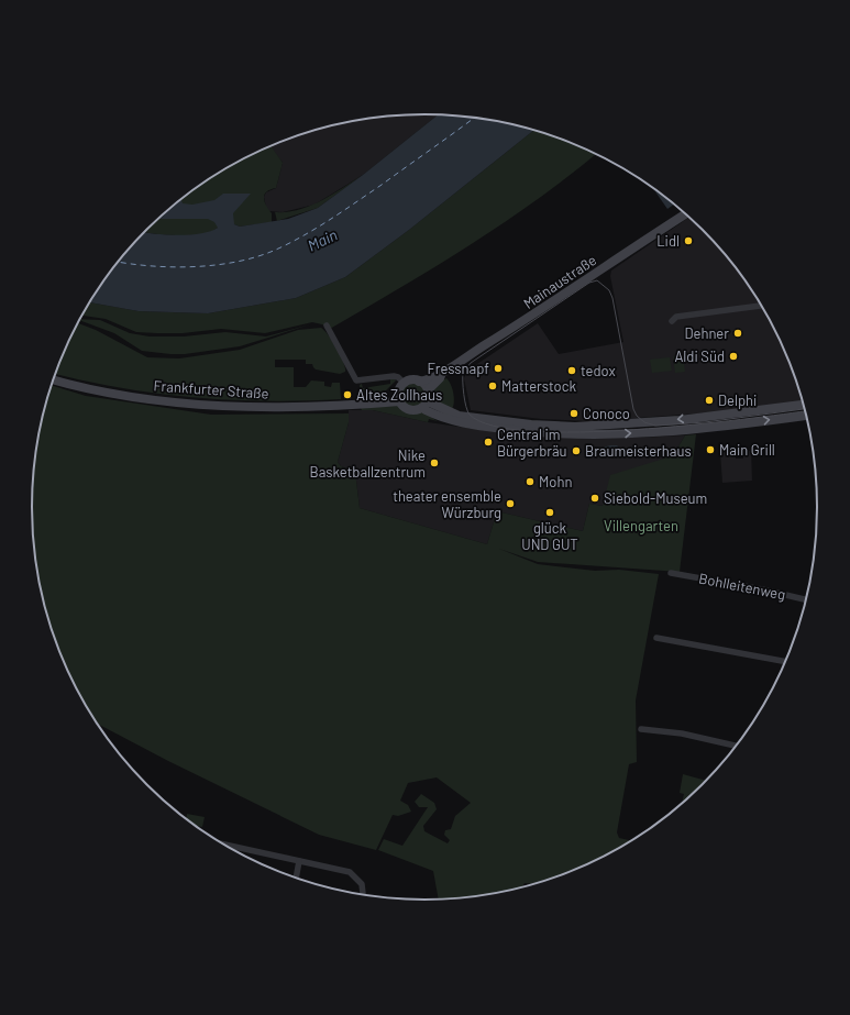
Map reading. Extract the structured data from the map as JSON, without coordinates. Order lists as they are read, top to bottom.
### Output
{
  "streets": {
    "main road": ["Mainaustraße", "Frankfurter Straße"],
    "street": ["Bohlleitenweg"]
  },
  "crossings": [
    ["Mainaustraße", "Frankfurter Straße"]
  ],
  "water": ["Main"],
  "parks": ["Villengarten"],
  "places": [
    "Lidl",
    "Dehner",
    "Aldi Süd",
    "Fressnapf",
    "tedox",
    "Matterstock",
    "Altes Zollhaus",
    "Delphi",
    "Conoco",
    "Central im Bürgerbräu",
    "Main Grill",
    "Braumeisterhaus",
    "Nike Basketballzentrum",
    "Mohn",
    "Siebold-Museum",
    "theater ensemble Würzburg",
    "glück UND GUT"
  ]
}
